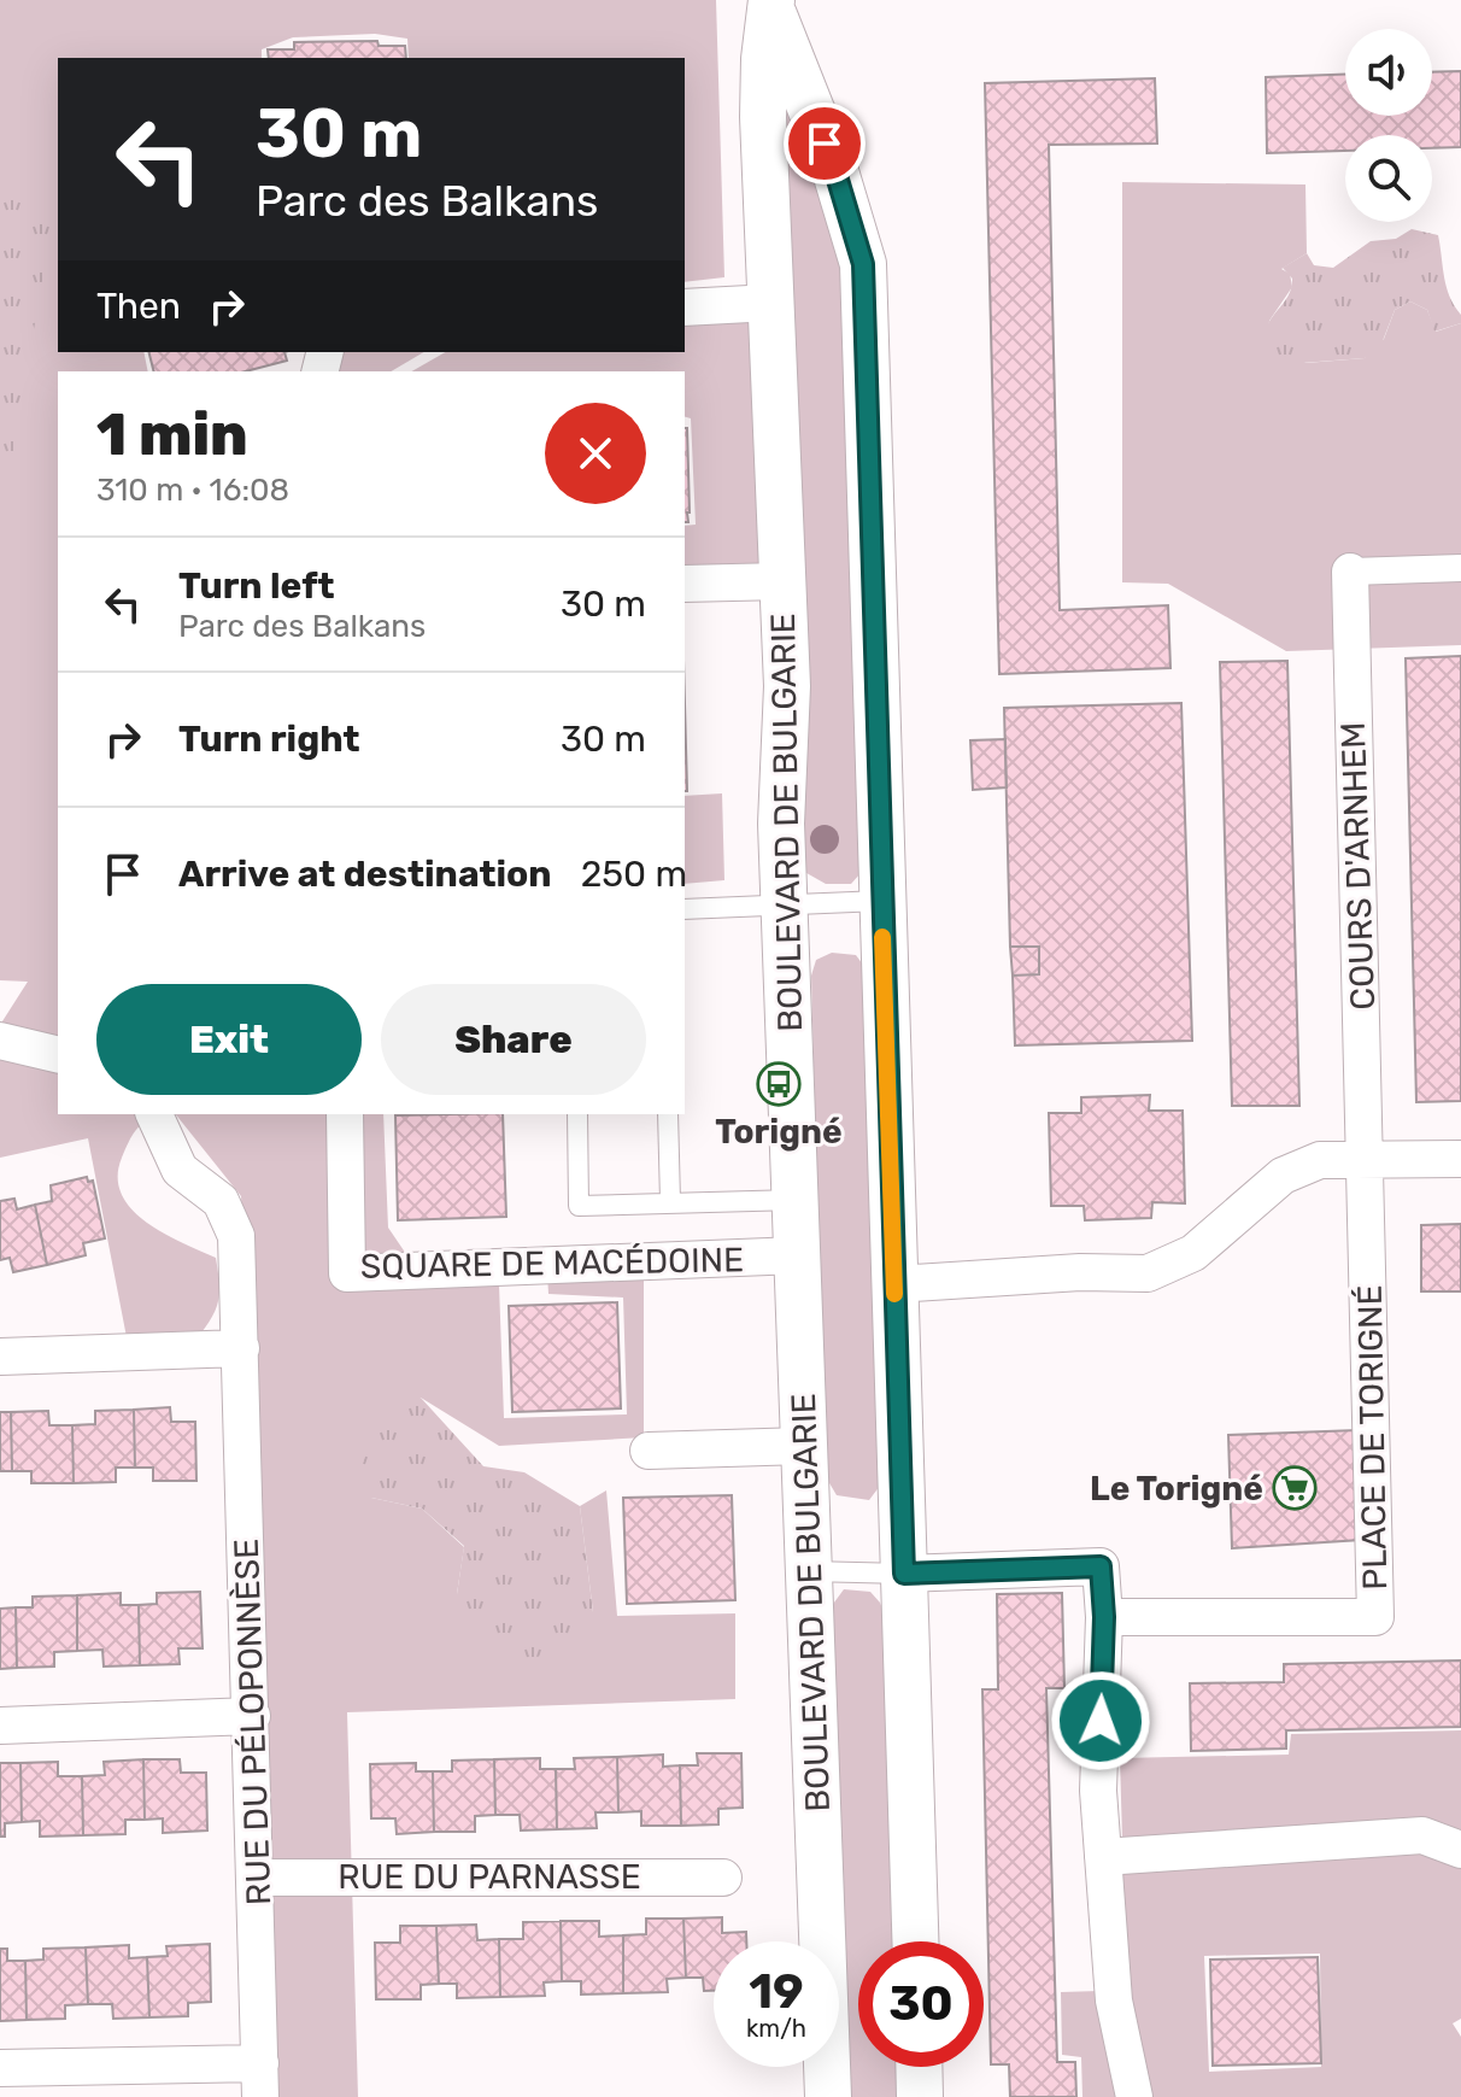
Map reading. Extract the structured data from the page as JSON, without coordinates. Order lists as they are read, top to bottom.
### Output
{
  "streets": {
    "street": [
      "BOULEVARD DE BULGARIE",
      "COURS D'ARNHEM",
      "SQUARE DE MACÉDOINE",
      "PLACE DE TORIGNÉ",
      "RUE DU PÉLOPONNÈSE",
      "RUE DU PARNASSE"
    ]
  },
  "crossings": [
    ["BOULEVARD DE BULGARIE", "SQUARE DE MACÉDOINE"],
    ["COURS D'ARNHEM", "PLACE DE TORIGNÉ"],
    ["RUE DU PÉLOPONNÈSE", "RUE DU PARNASSE"]
  ],
  "places": {
    "bus stop": ["Torigné"],
    "supermarket": ["Le Torigné"]
  },
  "page": {
    "turn": ["30 m", "Parc des Balkans"],
    "then": "Then",
    "heading": ["1 min", "310 m · 16:08"],
    "list": [
      {
        "name": "Turn left",
        "note": "Parc des Balkans",
        "value": "30 m"
      },
      {
        "name": "Turn right",
        "value": "30 m"
      },
      {
        "name": "Arrive at destination",
        "value": "250 m"
      }
    ],
    "buttons": ["Exit", "Share"],
    "speed": "19 km/h",
    "limit": "30"
  }
}
